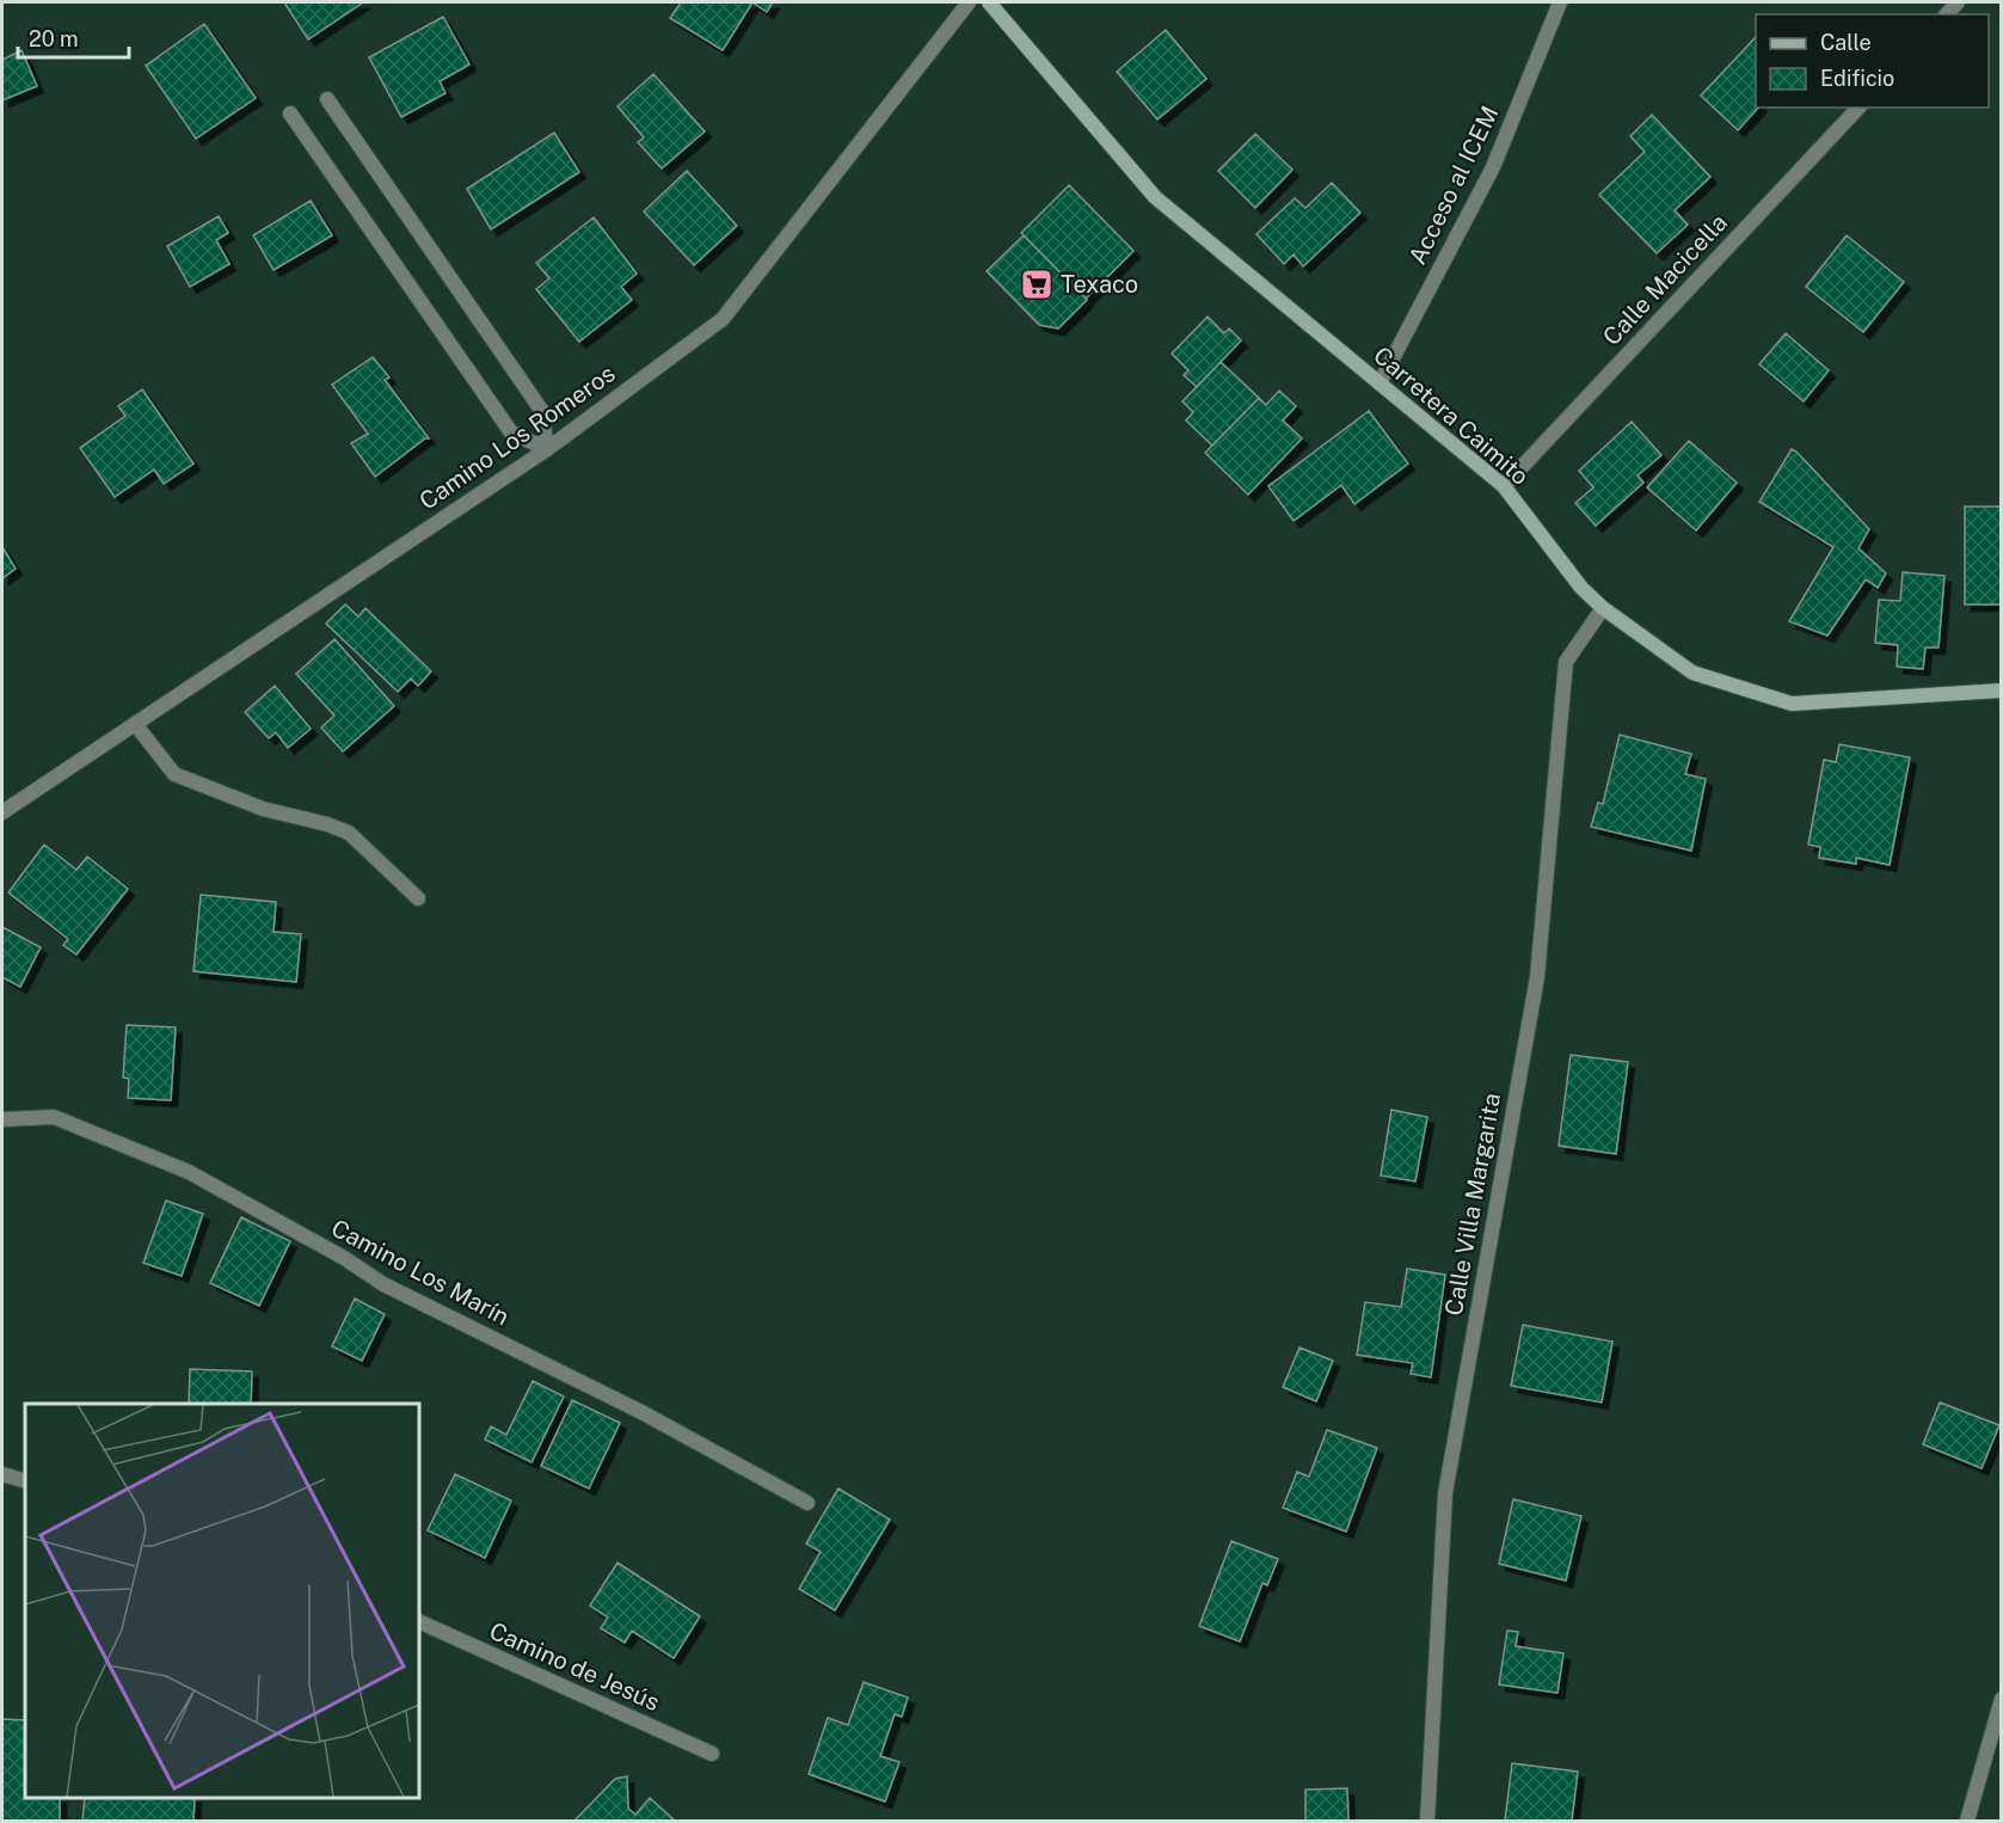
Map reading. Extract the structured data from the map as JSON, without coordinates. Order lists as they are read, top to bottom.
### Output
{
  "streets": {
    "street": [
      "Acceso al ICEM",
      "Calle Macicella",
      "Carretera Caimito",
      "Camino Los Romeros",
      "Calle Villa Margarita",
      "Camino Los Marín",
      "Camino de Jesús"
    ]
  },
  "crossings": [
    ["Acceso al ICEM", "Carretera Caimito"],
    ["Calle Macicella", "Carretera Caimito"],
    ["Carretera Caimito", "Calle Villa Margarita"]
  ],
  "places": {
    "supermarket": ["Texaco"]
  },
  "legend": ["Calle", "Edificio"],
  "scale_bar": "20 m"
}
